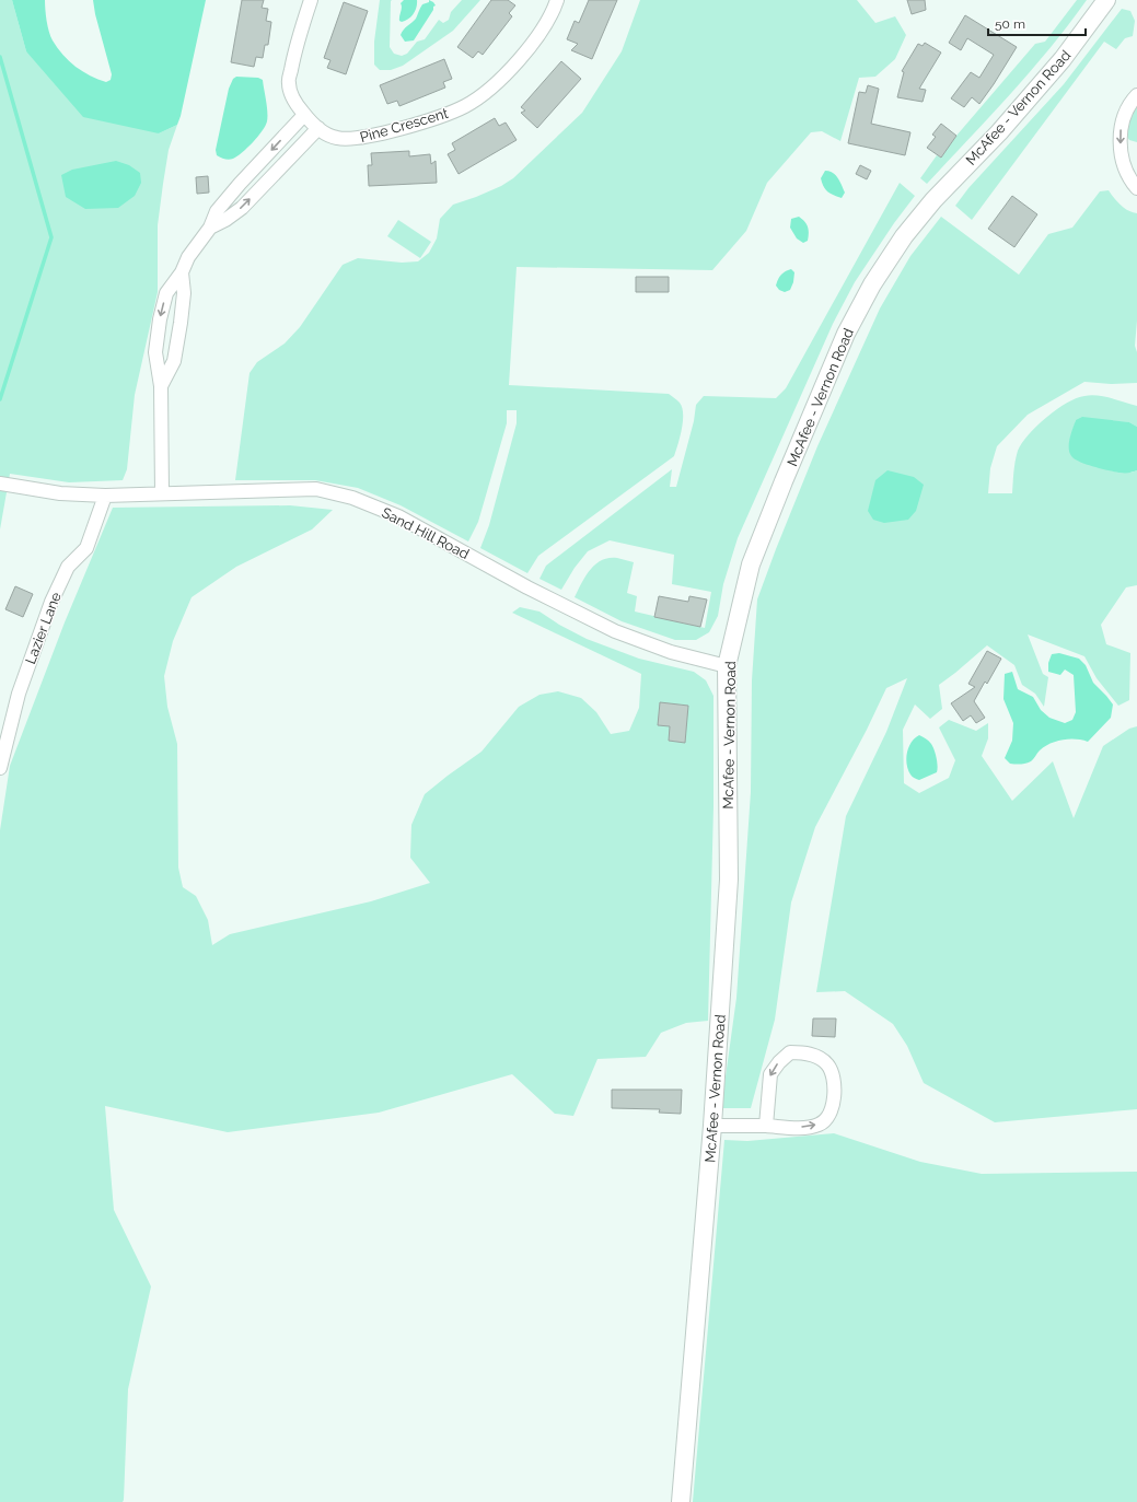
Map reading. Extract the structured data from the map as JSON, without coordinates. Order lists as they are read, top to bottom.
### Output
{
  "streets": {
    "main road": ["McAfee - Vernon Road"],
    "street": ["Pine Crescent", "Sand Hill Road", "Lazier Lane"]
  },
  "crossings": [
    ["McAfee - Vernon Road", "Sand Hill Road"],
    ["Sand Hill Road", "Lazier Lane"]
  ],
  "scale_bar": "50 m"
}
